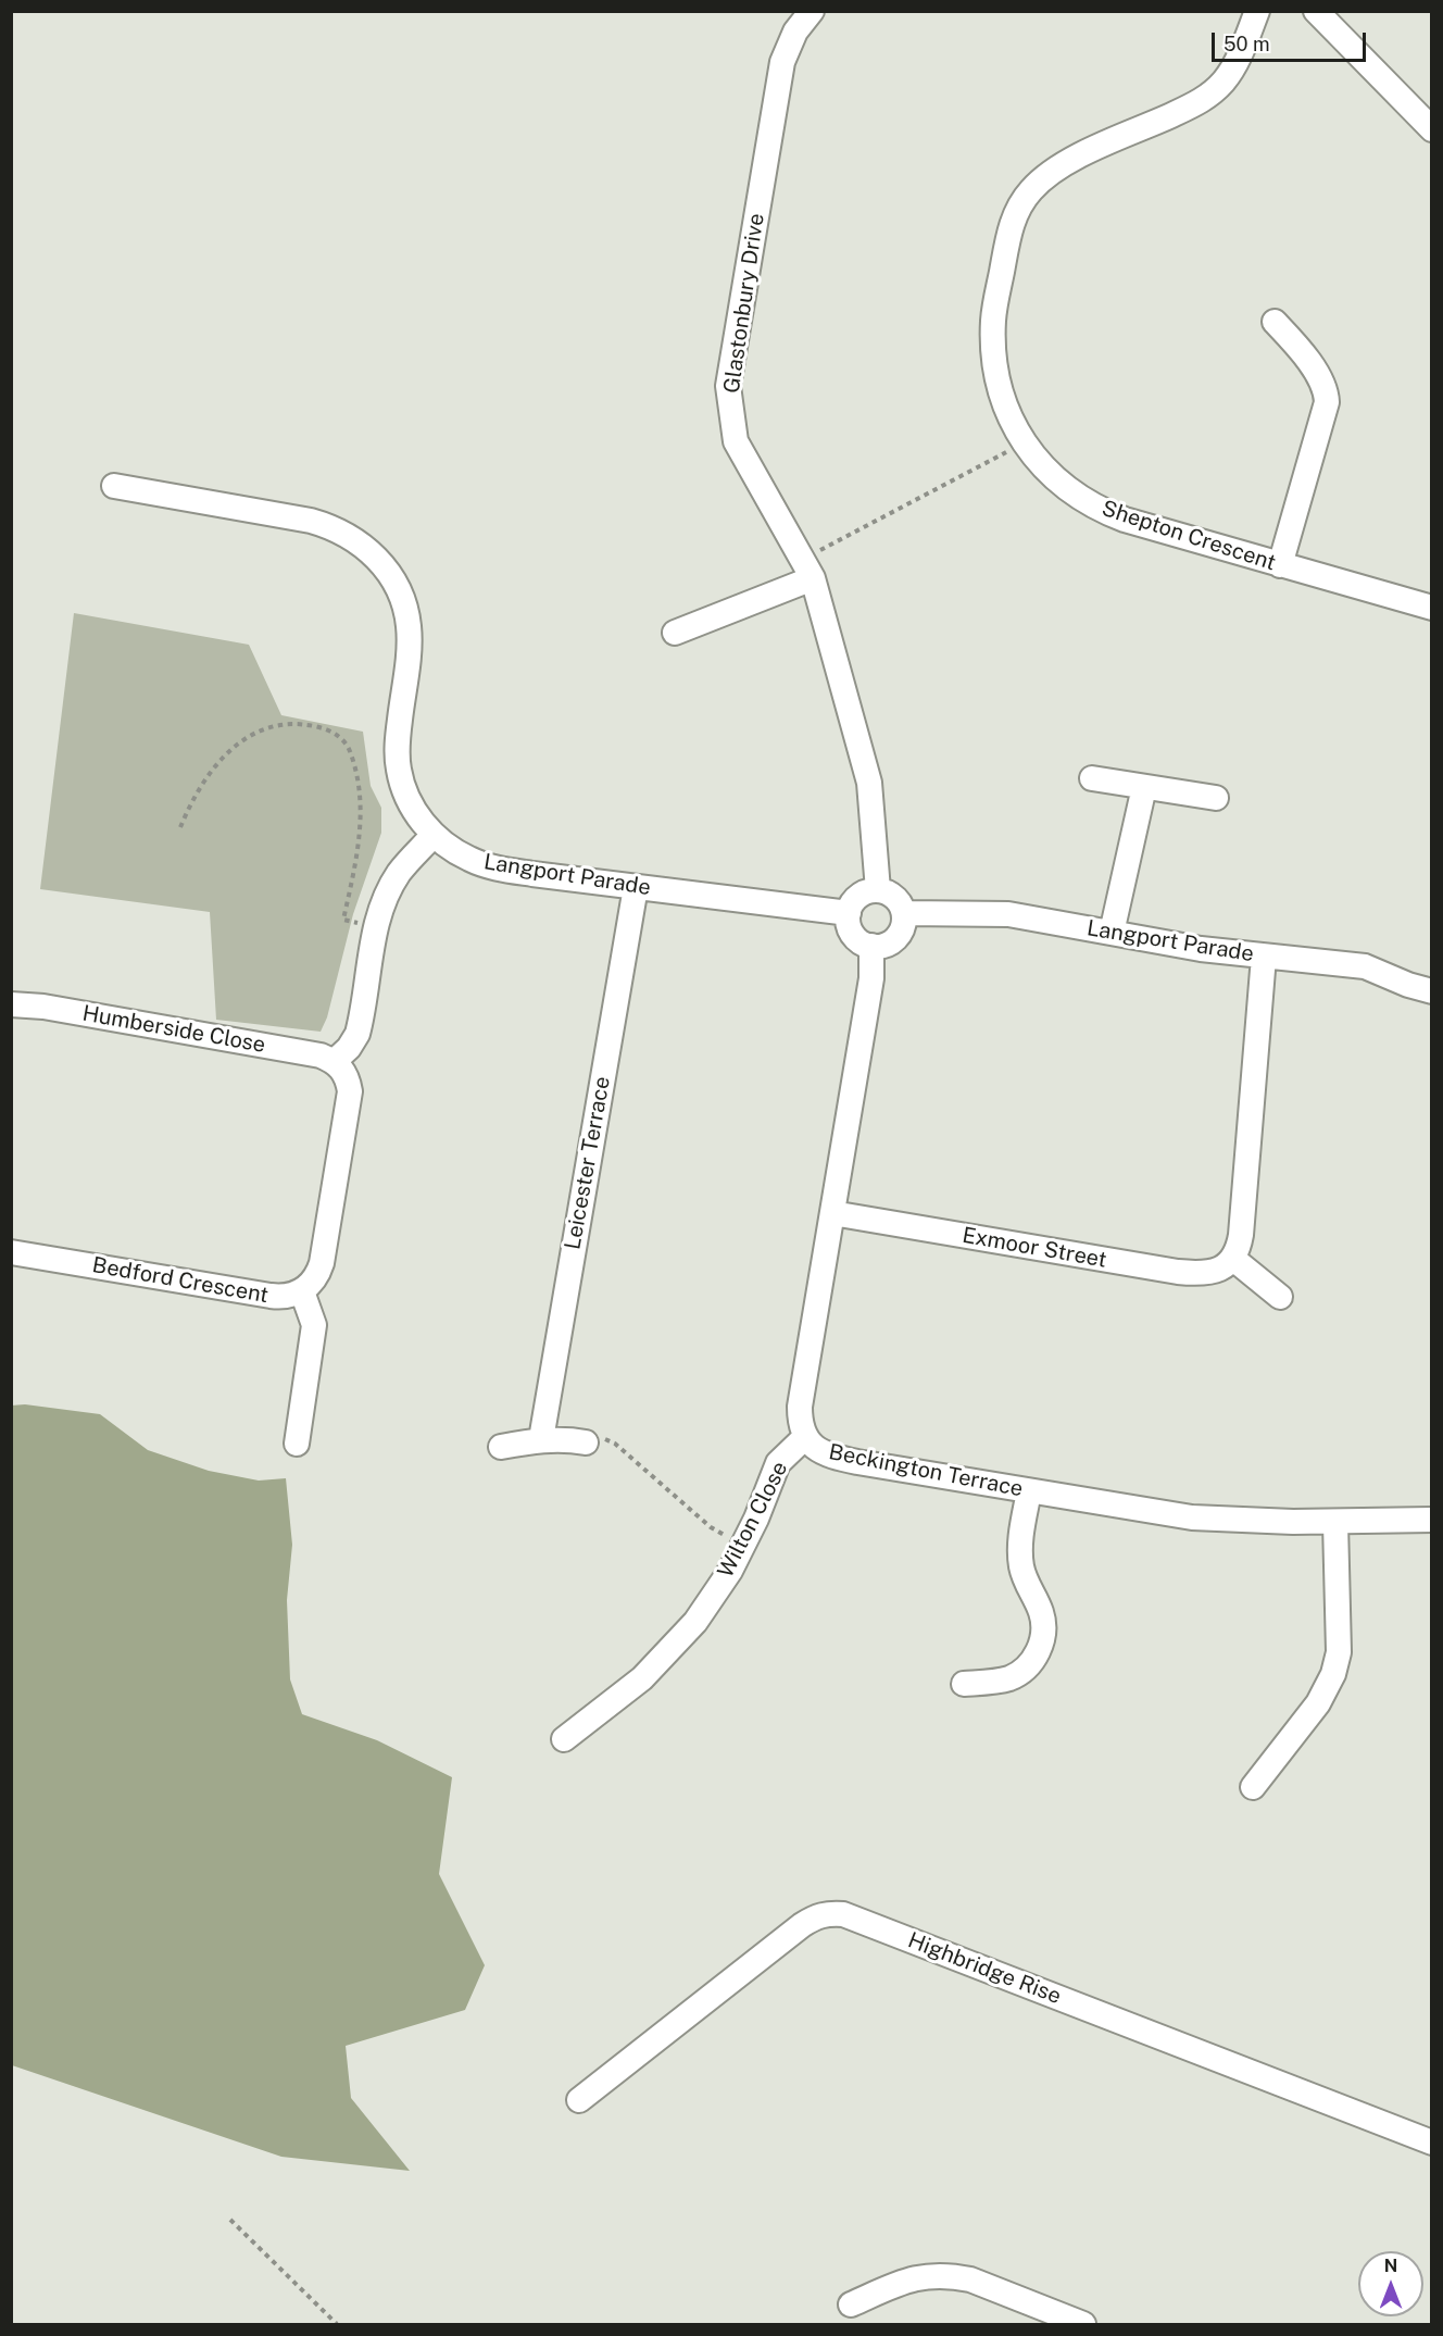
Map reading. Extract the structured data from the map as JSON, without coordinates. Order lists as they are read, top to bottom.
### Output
{
  "streets": {
    "street": [
      "Glastonbury Drive",
      "Shepton Crescent",
      "Langport Parade",
      "Humberside Close",
      "Leicester Terrace",
      "Exmoor Street",
      "Bedford Crescent",
      "Beckington Terrace",
      "Wilton Close",
      "Highbridge Rise"
    ]
  },
  "crossings": [
    ["Glastonbury Drive", "Langport Parade"],
    ["Glastonbury Drive", "Beckington Terrace"],
    ["Langport Parade", "Leicester Terrace"],
    ["Langport Parade", "Beckington Terrace"],
    ["Exmoor Street", "Beckington Terrace"],
    ["Beckington Terrace", "Wilton Close"]
  ],
  "scale_bar": "50 m",
  "north": "top"
}
